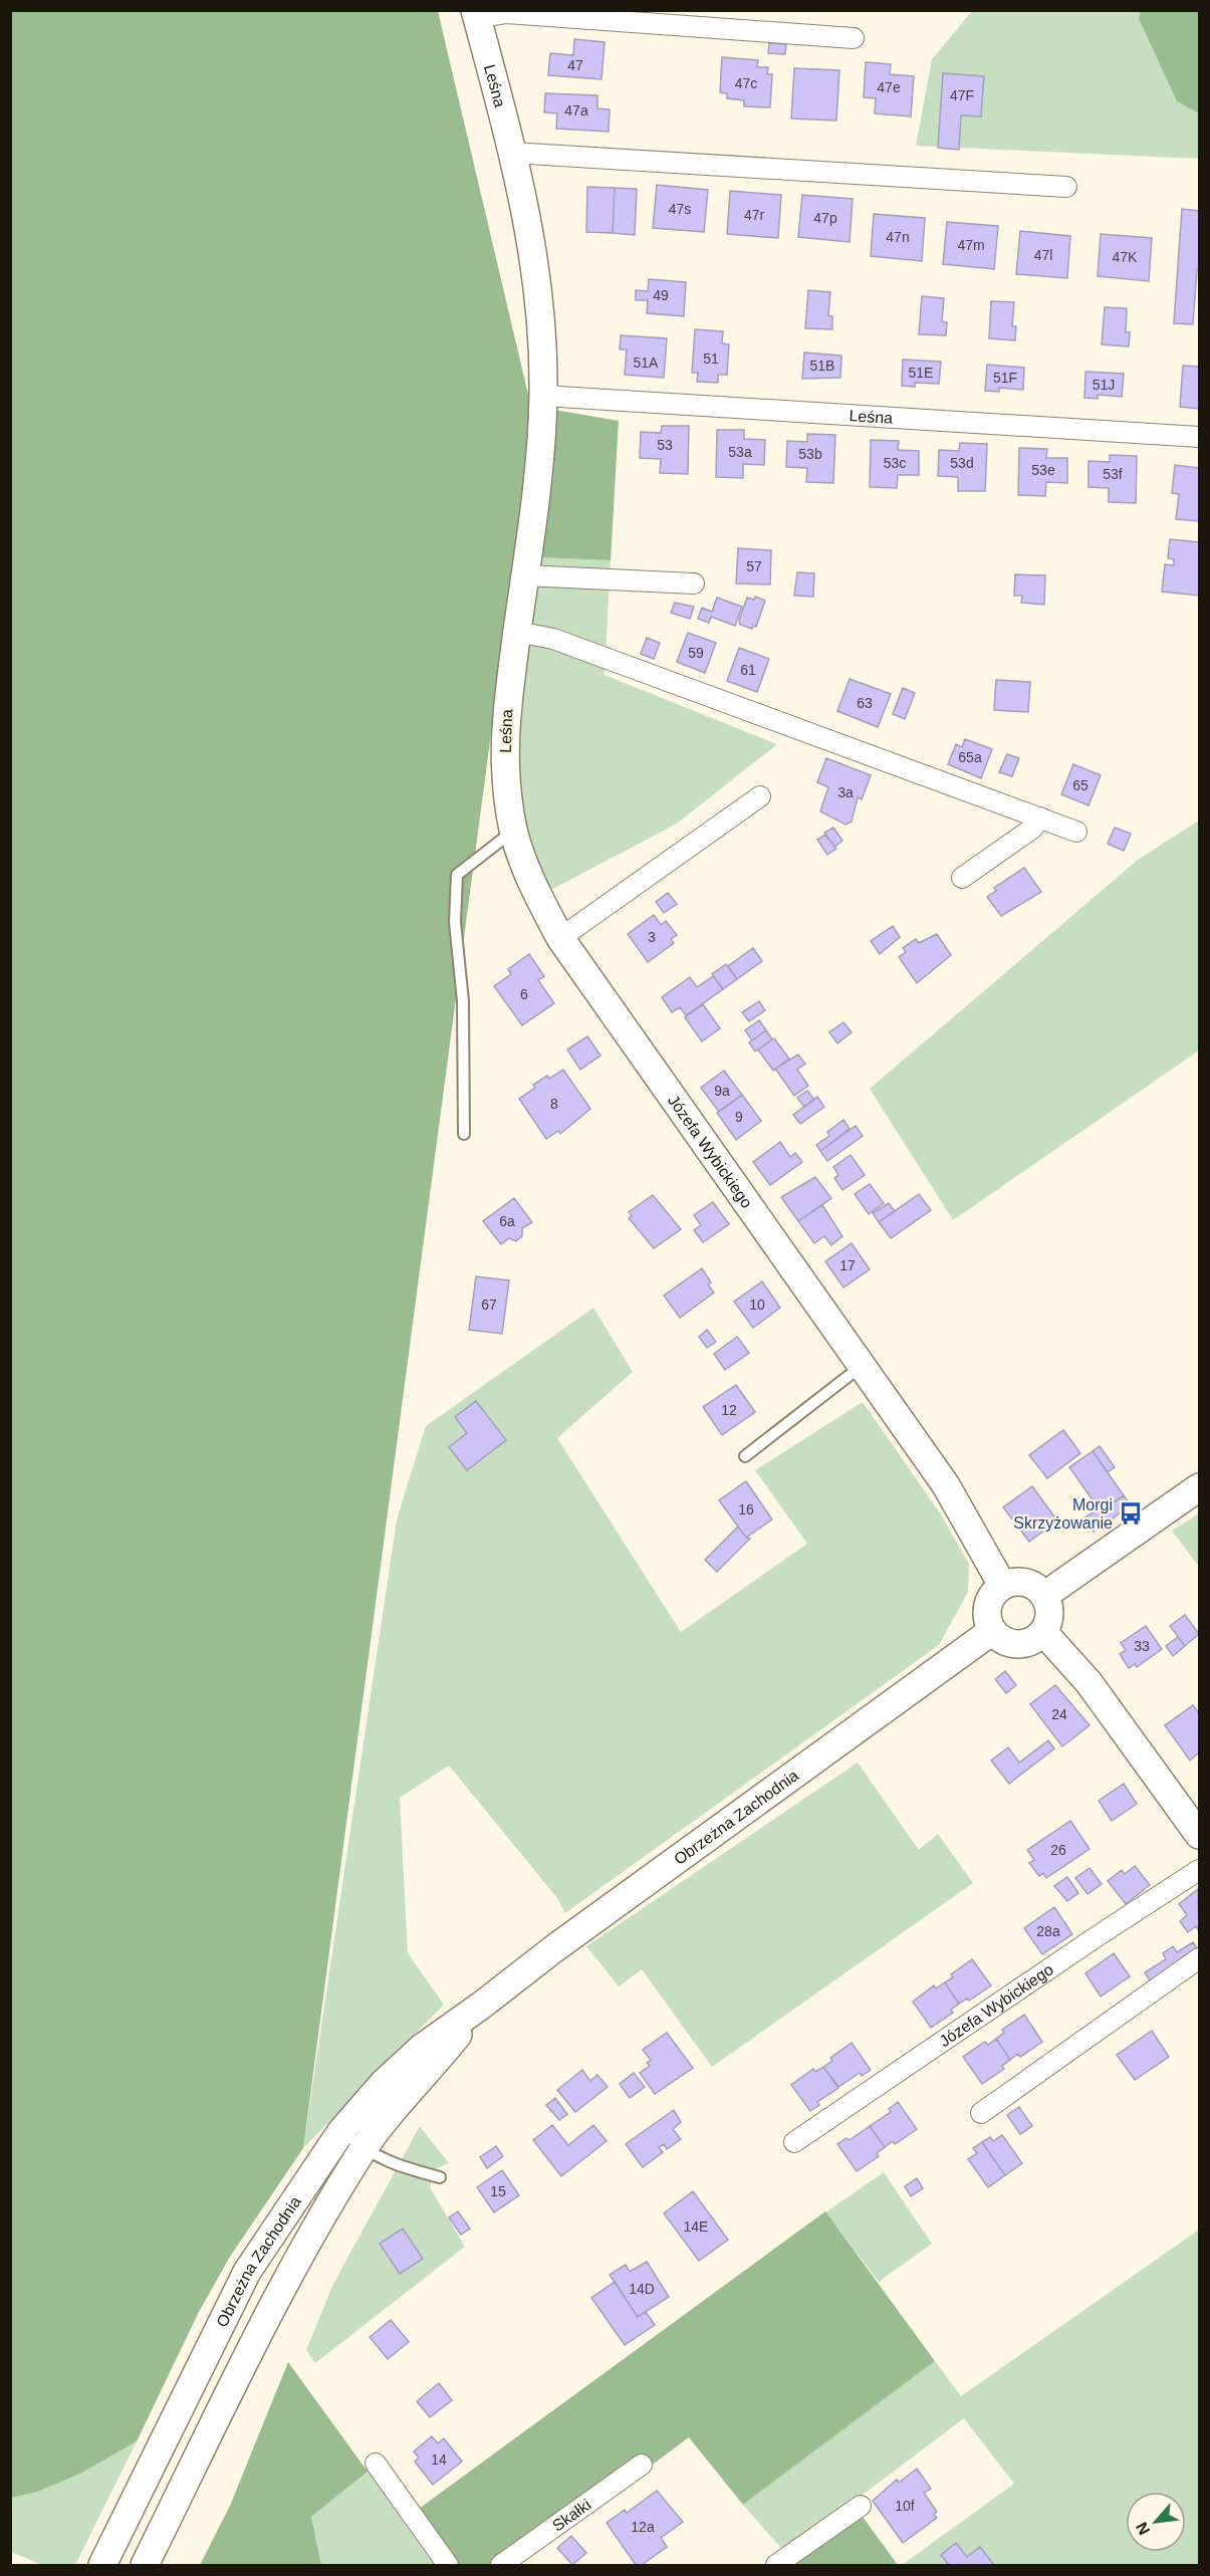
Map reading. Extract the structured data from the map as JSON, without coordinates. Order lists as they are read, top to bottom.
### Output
{
  "streets": {
    "street": [
      "Leśna",
      "Józefa Wybickiego",
      "Obrzeżna Zachodnia",
      "Skałki"
    ]
  },
  "crossings": [
    ["Leśna", "Józefa Wybickiego"],
    ["Józefa Wybickiego", "Obrzeżna Zachodnia"]
  ],
  "places": {
    "bus stop": ["Morgi Skrzyżowanie"]
  },
  "house_numbers": [
    "47",
    "47c",
    "47e",
    "47F",
    "47a",
    "47s",
    "47r",
    "47p",
    "47n",
    "47m",
    "47l",
    "47K",
    "49",
    "51",
    "51A",
    "51B",
    "51E",
    "51F",
    "51J",
    "53",
    "53a",
    "53b",
    "53c",
    "53d",
    "53e",
    "53f",
    "57",
    "59",
    "61",
    "63",
    "65a",
    "65",
    "3a",
    "3",
    "6",
    "9a",
    "8",
    "9",
    "6a",
    "17",
    "67",
    "10",
    "12",
    "16",
    "33",
    "24",
    "26",
    "28a",
    "15",
    "14E",
    "14D",
    "14",
    "10f",
    "12a"
  ],
  "north": "bottom left"
}
